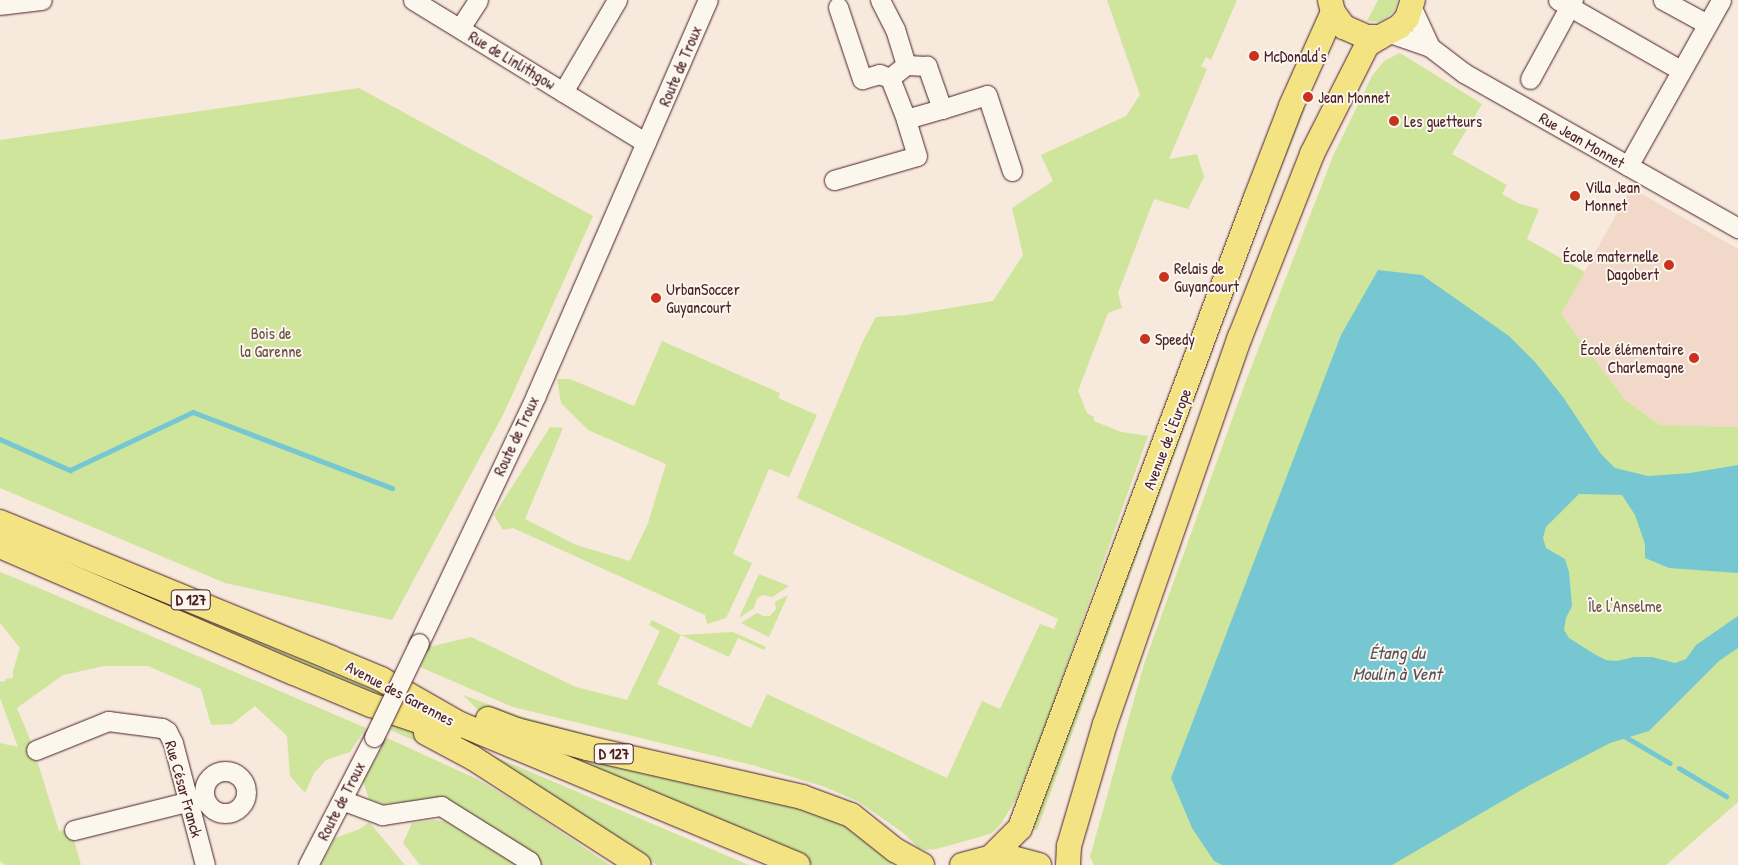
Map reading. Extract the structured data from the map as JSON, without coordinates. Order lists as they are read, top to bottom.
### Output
{
  "streets": {
    "main road": ["Avenue de l'Europe", "D 127", "Avenue des Garennes"],
    "street": [
      "Rue de Linlithgow",
      "Route de Troux",
      "Rue Jean Monnet",
      "Rue César Franck"
    ]
  },
  "crossings": [
    ["Rue de Linlithgow", "Route de Troux"],
    ["Rue Jean Monnet", "Avenue de l'Europe"],
    ["D 127", "Avenue des Garennes"]
  ],
  "water": ["Étang du Moulin à Vent"],
  "parks": ["Bois de la Garenne", "Île l'Anselme"],
  "places": [
    "McDonald's",
    "Jean Monnet",
    "Les guetteurs",
    "Villa Jean Monnet",
    "École maternelle Dagobert",
    "Relais de Guyancourt",
    "UrbanSoccer Guyancourt",
    "Speedy",
    "École élémentaire Charlemagne"
  ]
}
